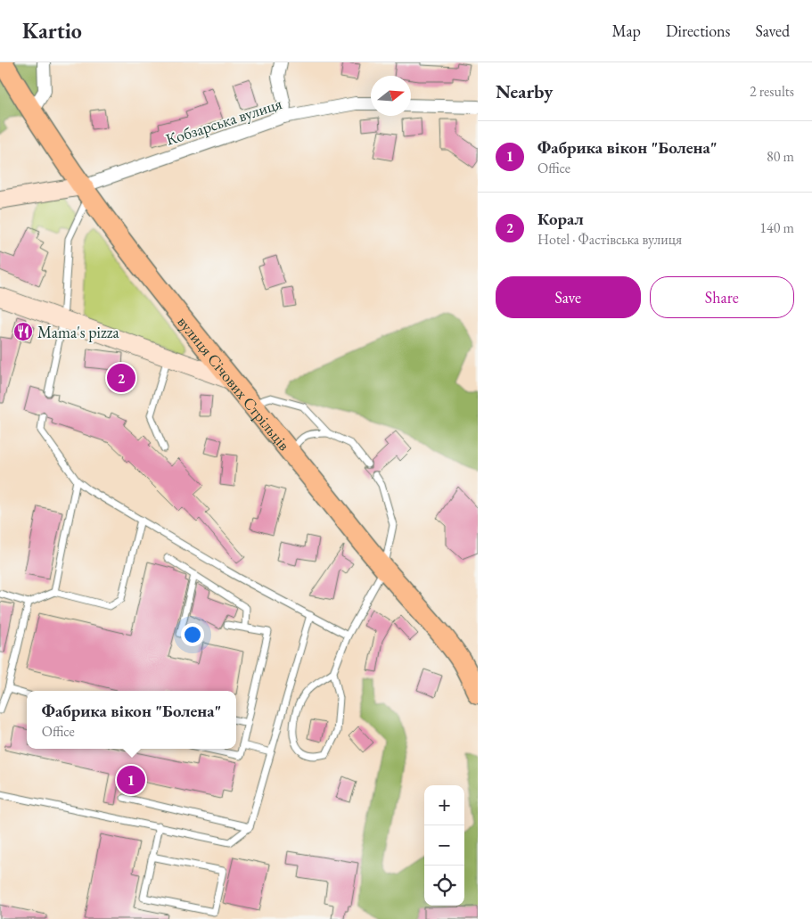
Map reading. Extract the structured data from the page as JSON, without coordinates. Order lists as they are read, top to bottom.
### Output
{
  "streets": {
    "main road": ["вулиця Січових Стрільців"],
    "street": ["Кобзарська вулиця"]
  },
  "crossings": [
    ["Кобзарська вулиця", "вулиця Січових Стрільців"]
  ],
  "places": {
    "restaurant": ["Mama's pizza"]
  },
  "north": "right",
  "page": {
    "header": "Kartio",
    "nav": ["Map", "Directions", "Saved"],
    "heading": ["Nearby", "2 results"],
    "list": [
      {
        "mark": "1",
        "name": "Фабрика вікон \"Болена\"",
        "note": "Office",
        "value": "80 m"
      },
      {
        "mark": "2",
        "name": "Корал",
        "note": "Hotel · Фастівська вулиця",
        "value": "140 m"
      }
    ],
    "buttons": ["Save", "Share"],
    "pins": ["2", "1"],
    "popup": ["Фабрика вікон \"Болена\"", "Office"],
    "map_buttons": ["+", "−"]
  }
}
